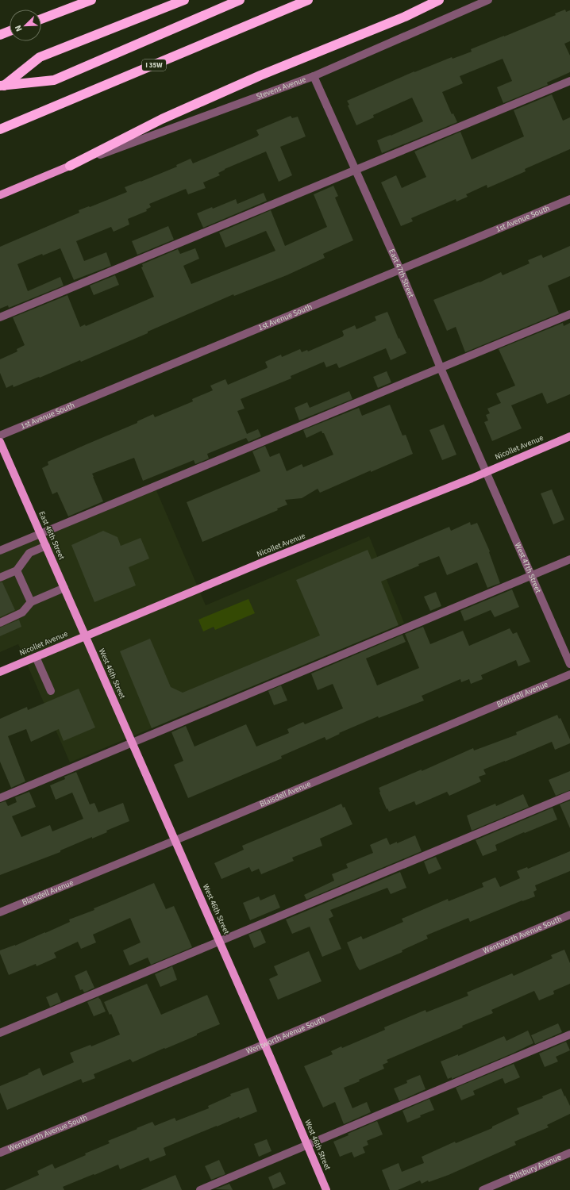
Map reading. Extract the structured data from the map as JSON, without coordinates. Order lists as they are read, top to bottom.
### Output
{
  "streets": {
    "highway": ["I 35W"],
    "main road": ["Nicollet Avenue", "East 46th Street", "West 46th Street"],
    "street": [
      "Stevens Avenue",
      "1st Avenue South",
      "East 47th Street",
      "West 47th Street",
      "Blaisdell Avenue",
      "Wentworth Avenue South",
      "Pillsbury Avenue"
    ]
  },
  "crossings": [
    ["Stevens Avenue", "East 47th Street"],
    ["1st Avenue South", "East 47th Street"],
    ["East 47th Street", "Nicollet Avenue"],
    ["East 47th Street", "West 47th Street"],
    ["Nicollet Avenue", "East 46th Street"],
    ["Nicollet Avenue", "West 47th Street"],
    ["Nicollet Avenue", "West 46th Street"],
    ["East 46th Street", "West 46th Street"],
    ["West 46th Street", "Blaisdell Avenue"],
    ["West 46th Street", "Wentworth Avenue South"]
  ],
  "north": "bottom left"
}
